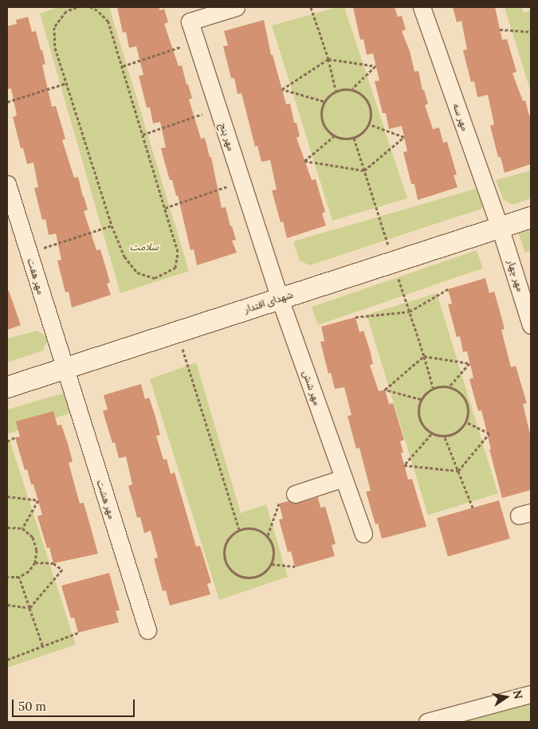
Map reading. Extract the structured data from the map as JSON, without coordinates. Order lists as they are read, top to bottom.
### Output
{
  "streets": {
    "street": [
      "مهر سه",
      "مهر پنج",
      "مهر چهار",
      "مهر هفت",
      "شهدای اقتدار",
      "مهر شش",
      "مهر هشت"
    ]
  },
  "crossings": [
    ["مهر سه", "مهر چهار"],
    ["مهر سه", "شهدای اقتدار"],
    ["مهر پنج", "شهدای اقتدار"],
    ["مهر پنج", "مهر شش"],
    ["مهر چهار", "شهدای اقتدار"],
    ["مهر هفت", "شهدای اقتدار"],
    ["مهر هفت", "مهر هشت"],
    ["شهدای اقتدار", "مهر شش"],
    ["شهدای اقتدار", "مهر هشت"]
  ],
  "parks": ["سلامت"],
  "scale_bar": "50 m",
  "north": "right"
}
